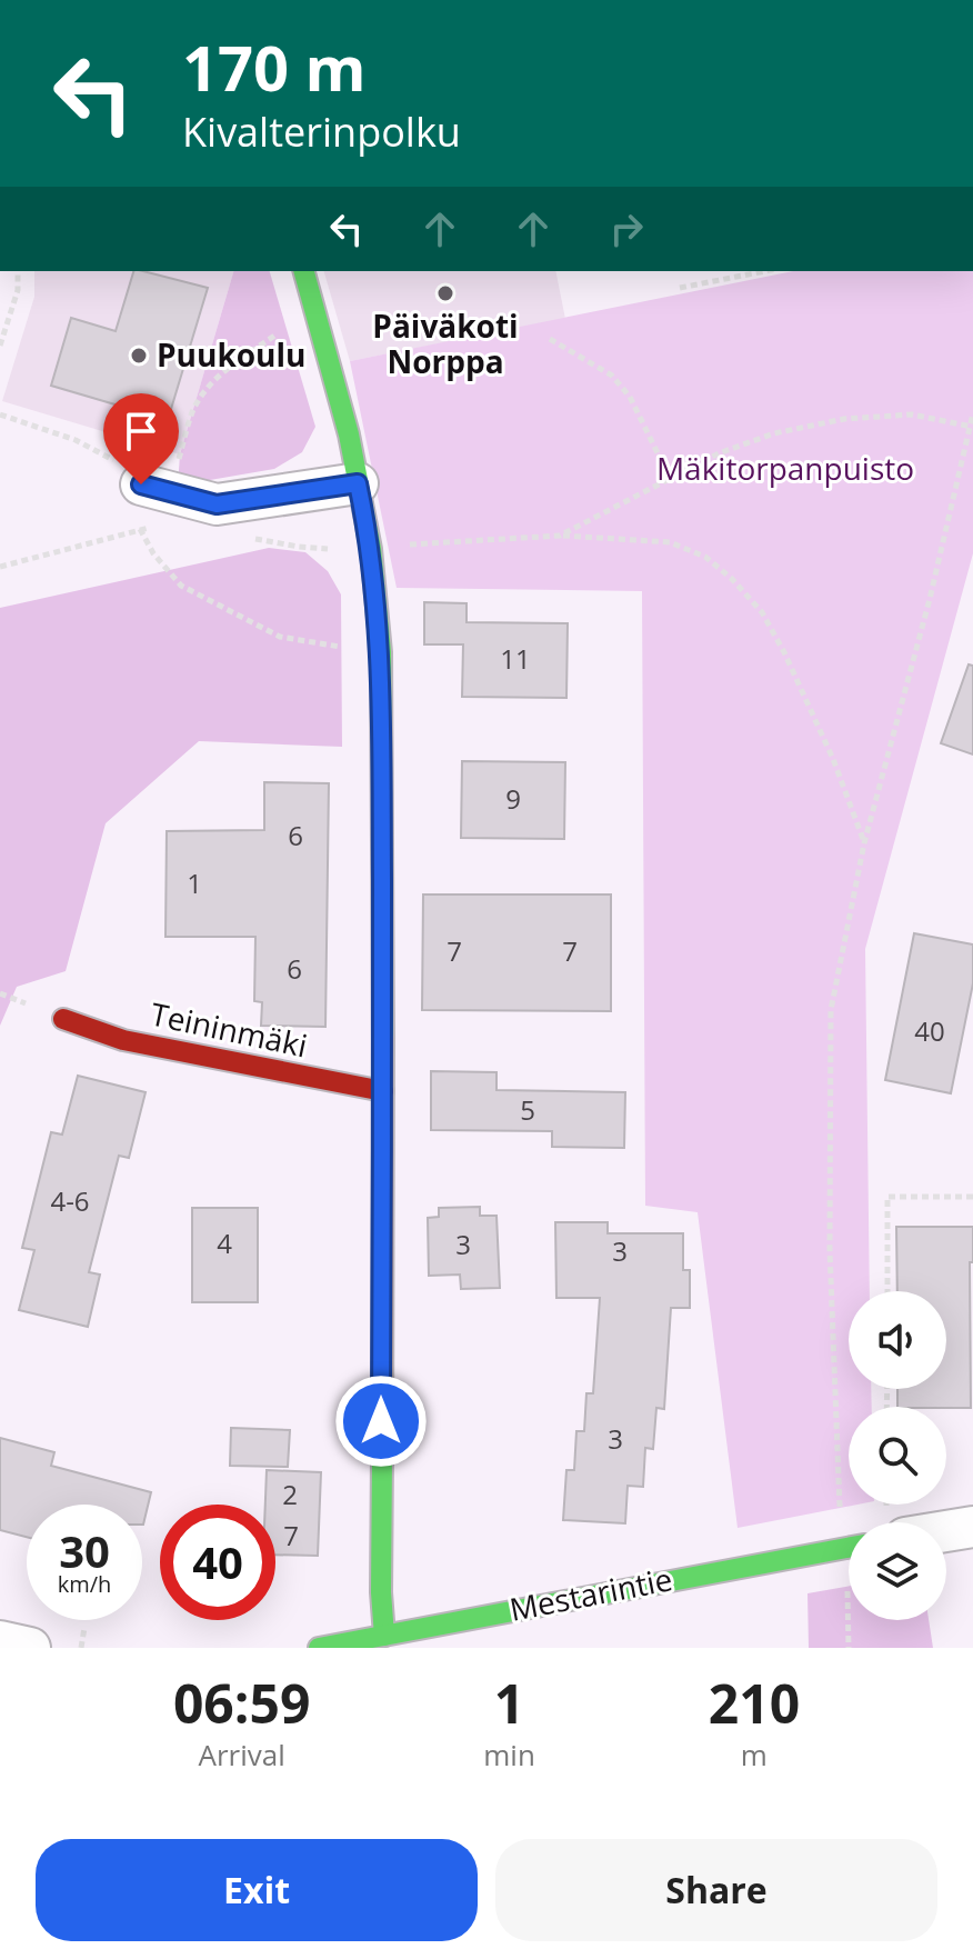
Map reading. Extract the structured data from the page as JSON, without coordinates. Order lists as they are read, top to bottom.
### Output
{
  "streets": {
    "street": ["Teininmäki", "Mestarintie"]
  },
  "parks": ["Mäkitorpanpuisto"],
  "places": ["Päiväkoti Norppa", "Puukoulu"],
  "house_numbers": [
    "11",
    "9",
    "6",
    "1",
    "7",
    "7",
    "6",
    "40",
    "5",
    "4-6",
    "4",
    "3",
    "3",
    "3",
    "2",
    "7"
  ],
  "page": {
    "turn": ["170 m", "Kivalterinpolku"],
    "speed": "30 km/h",
    "limit": "40",
    "eta": [
      "06:59",
      "Arrival",
      "1",
      "min",
      "210",
      "m"
    ],
    "buttons": ["Exit", "Share"]
  }
}
